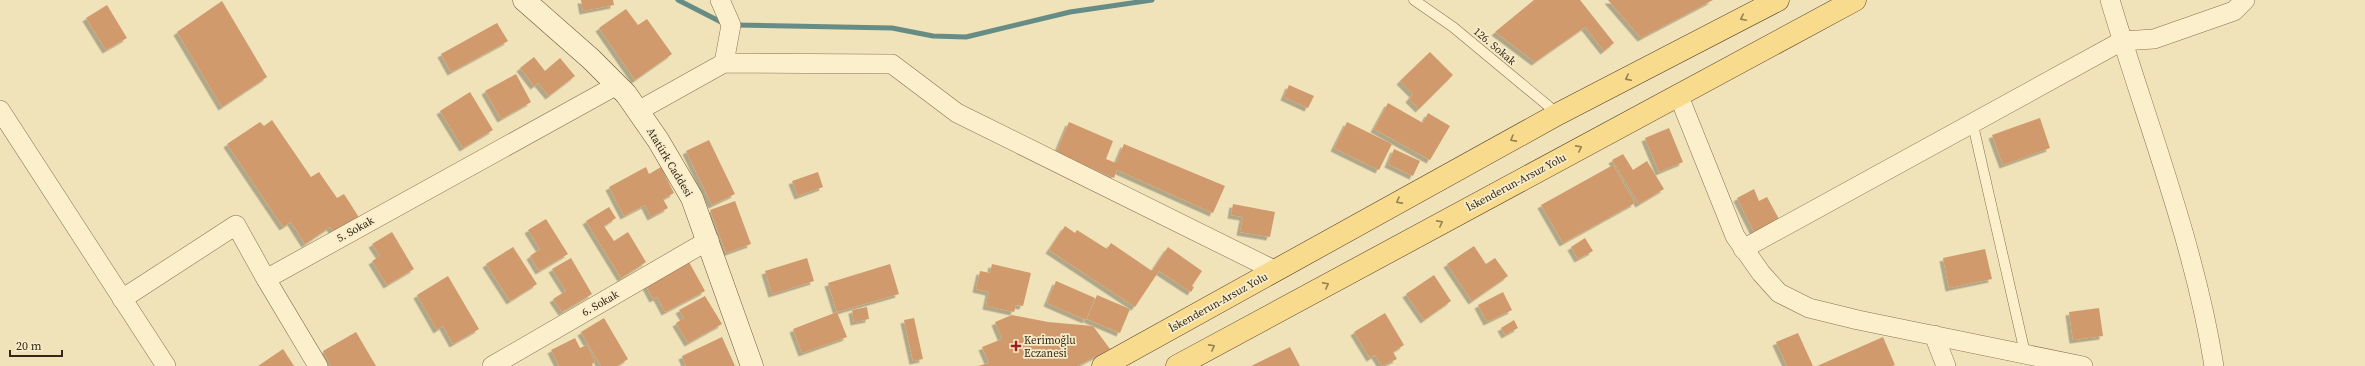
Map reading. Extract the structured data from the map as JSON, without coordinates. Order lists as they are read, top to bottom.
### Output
{
  "streets": {
    "main road": ["İskenderun-Arsuz Yolu"],
    "street": ["Atatürk Caddesi", "5. Sokak", "6. Sokak"],
    "lane": ["126. Sokak"]
  },
  "crossings": [
    ["126. Sokak", "İskenderun-Arsuz Yolu"],
    ["Atatürk Caddesi", "5. Sokak"],
    ["Atatürk Caddesi", "6. Sokak"]
  ],
  "places": {
    "health": ["Kerimoğlu Eczanesi"]
  },
  "scale_bar": "20 m"
}
